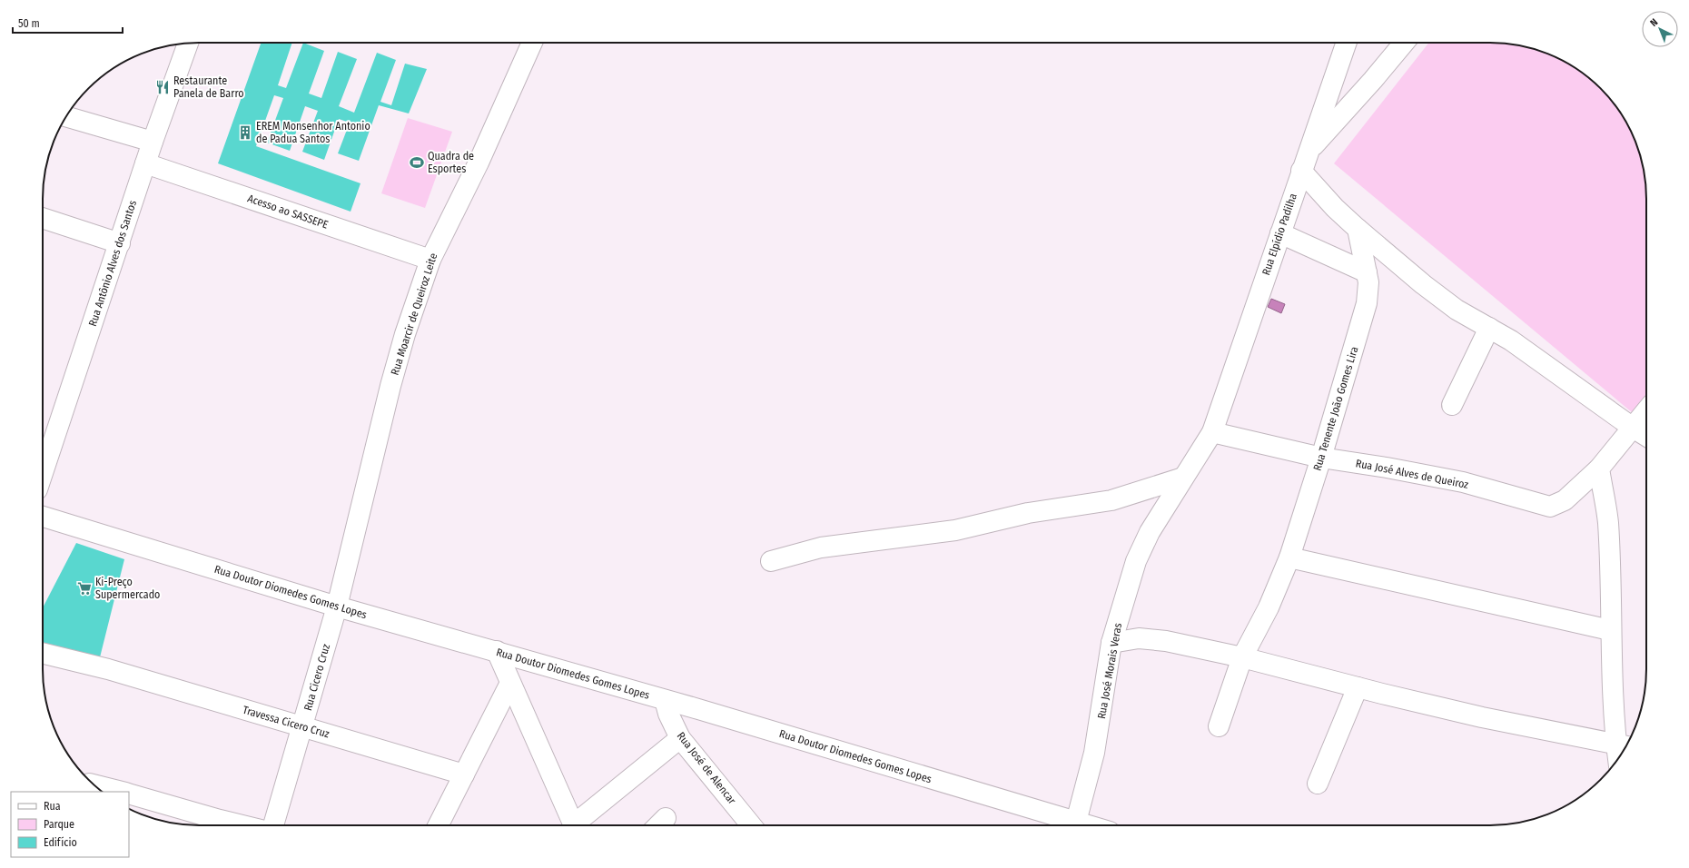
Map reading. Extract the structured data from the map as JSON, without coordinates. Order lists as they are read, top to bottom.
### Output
{
  "streets": {
    "street": [
      "Acesso ao SASSEPE",
      "Rua Elpídio Padilha",
      "Rua Antônio Alves dos Santos",
      "Rua Moarcir de Queiroz Leite",
      "Rua Tenente João Gomes Lira",
      "Rua José Alves de Queiroz",
      "Rua Doutor Diomedes Gomes Lopes",
      "Rua José Morais Veras",
      "Rua Cicero Cruz",
      "Travessa Cicero Cruz",
      "Rua José de Alencar"
    ]
  },
  "crossings": [
    ["Acesso ao SASSEPE", "Rua Antônio Alves dos Santos"],
    ["Acesso ao SASSEPE", "Rua Moarcir de Queiroz Leite"],
    ["Rua Elpídio Padilha", "Rua José Alves de Queiroz"],
    ["Rua Elpídio Padilha", "Rua José Morais Veras"],
    ["Rua Moarcir de Queiroz Leite", "Rua Doutor Diomedes Gomes Lopes"],
    ["Rua Moarcir de Queiroz Leite", "Rua Cicero Cruz"],
    ["Rua Tenente João Gomes Lira", "Rua José Alves de Queiroz"],
    ["Rua José Alves de Queiroz", "Rua José Morais Veras"],
    ["Rua Doutor Diomedes Gomes Lopes", "Rua José Morais Veras"],
    ["Rua Doutor Diomedes Gomes Lopes", "Rua Cicero Cruz"],
    ["Rua Doutor Diomedes Gomes Lopes", "Rua José de Alencar"],
    ["Rua Cicero Cruz", "Travessa Cicero Cruz"]
  ],
  "places": {
    "restaurant": ["Restaurante Panela de Barro"],
    "building": ["EREM Monsenhor Antonio de Padua Santos"],
    "sports": ["Quadra de Esportes"],
    "supermarket": ["Ki-Preço Supermercado"]
  },
  "legend": ["Rua", "Parque", "Edifício"],
  "scale_bar": "50 m",
  "north": "top left"
}
